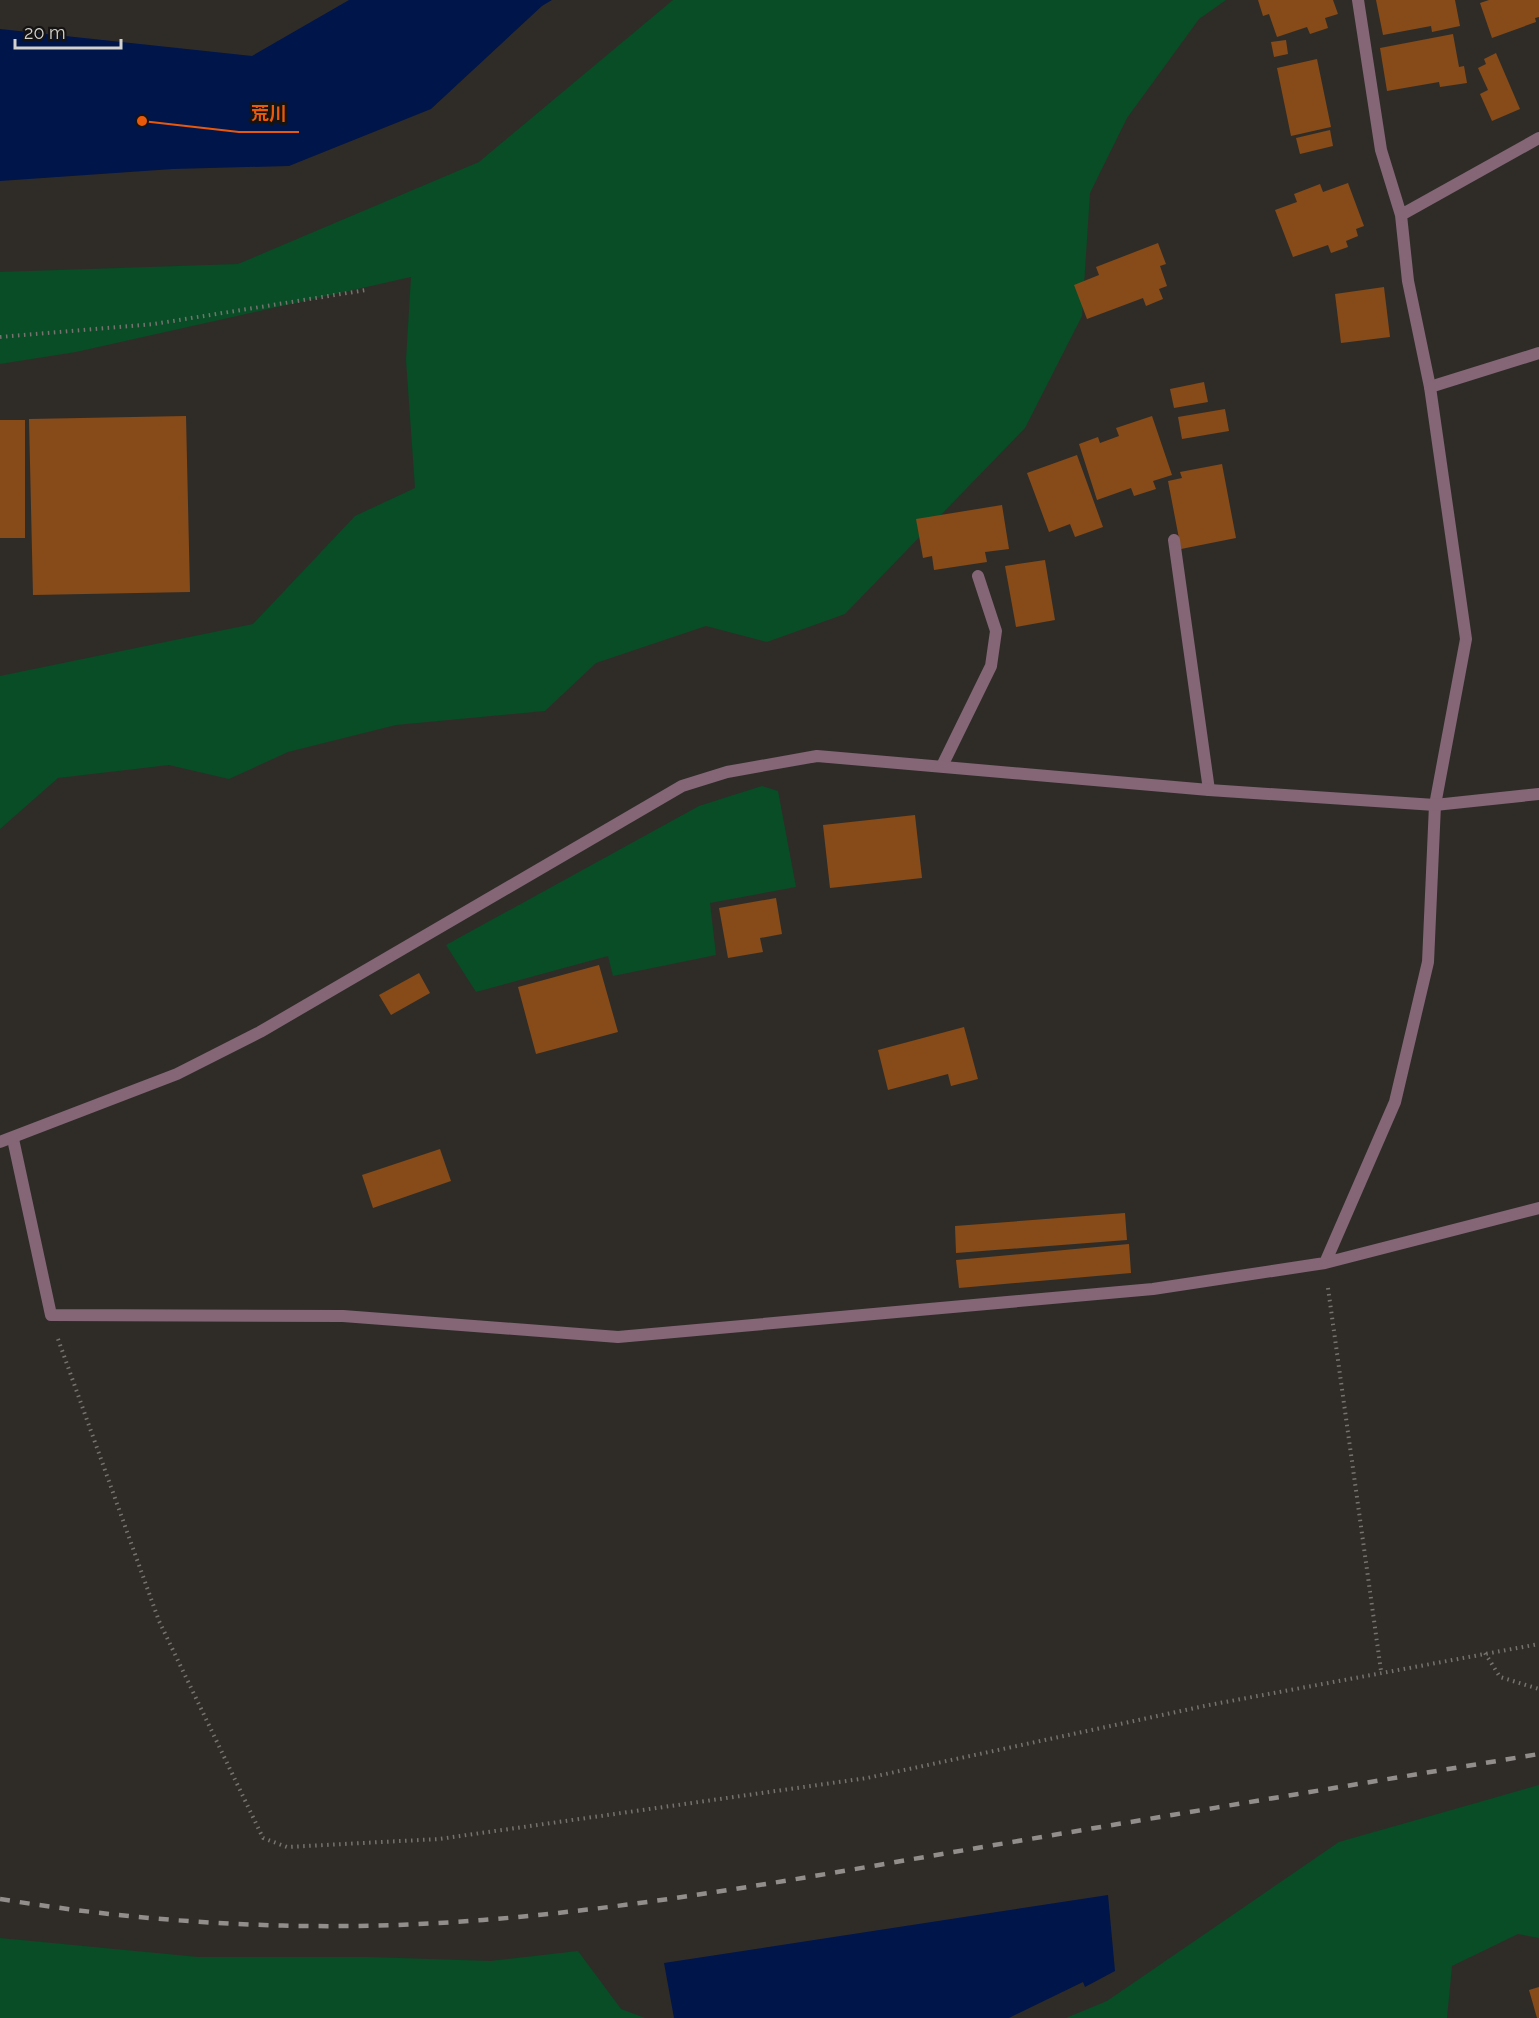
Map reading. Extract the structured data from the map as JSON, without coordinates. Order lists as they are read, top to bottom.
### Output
{
  "places": ["荒川"],
  "scale_bar": "20 m"
}
